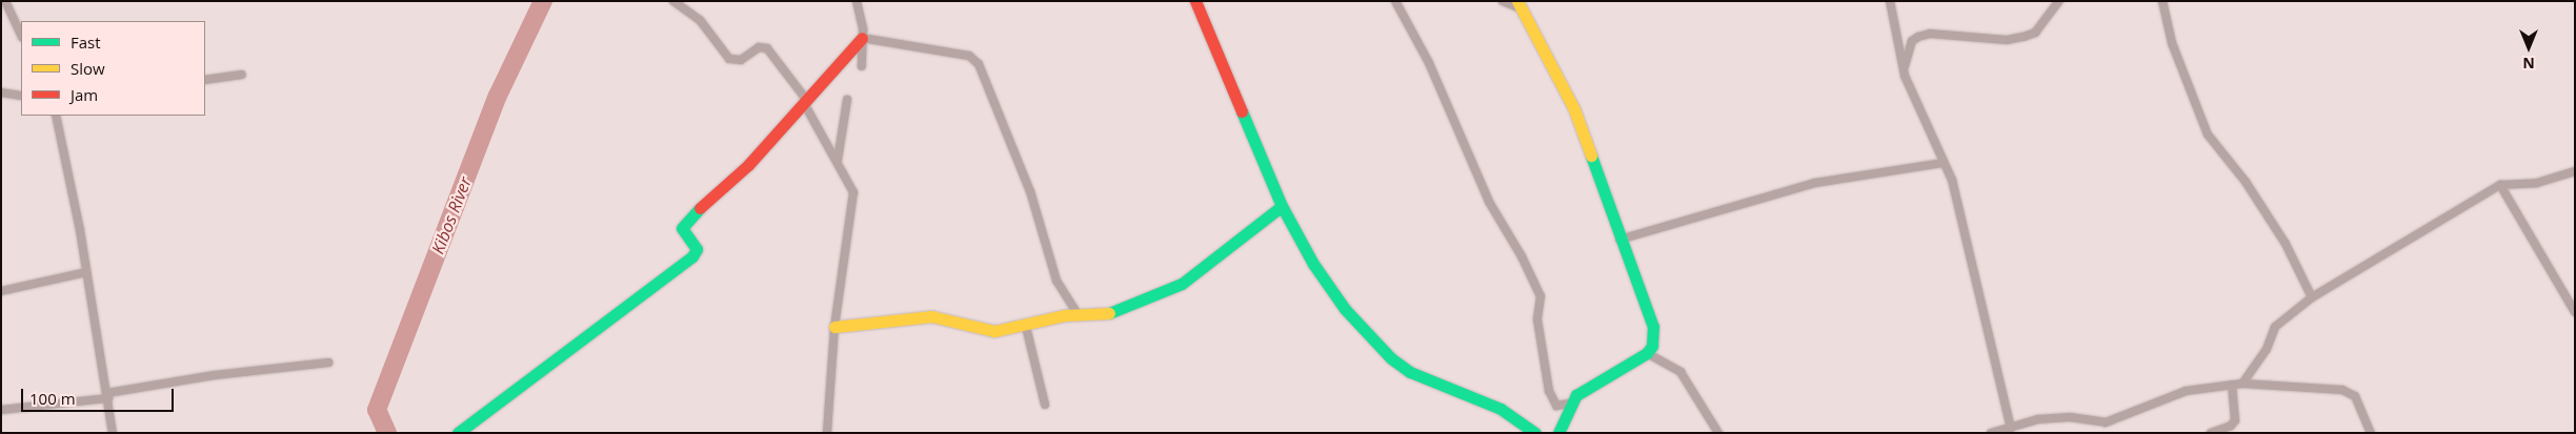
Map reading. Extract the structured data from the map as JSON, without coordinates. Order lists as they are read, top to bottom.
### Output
{
  "water": ["Kibos River"],
  "legend": ["Fast", "Slow", "Jam"],
  "scale_bar": "100 m",
  "north": "bottom"
}
